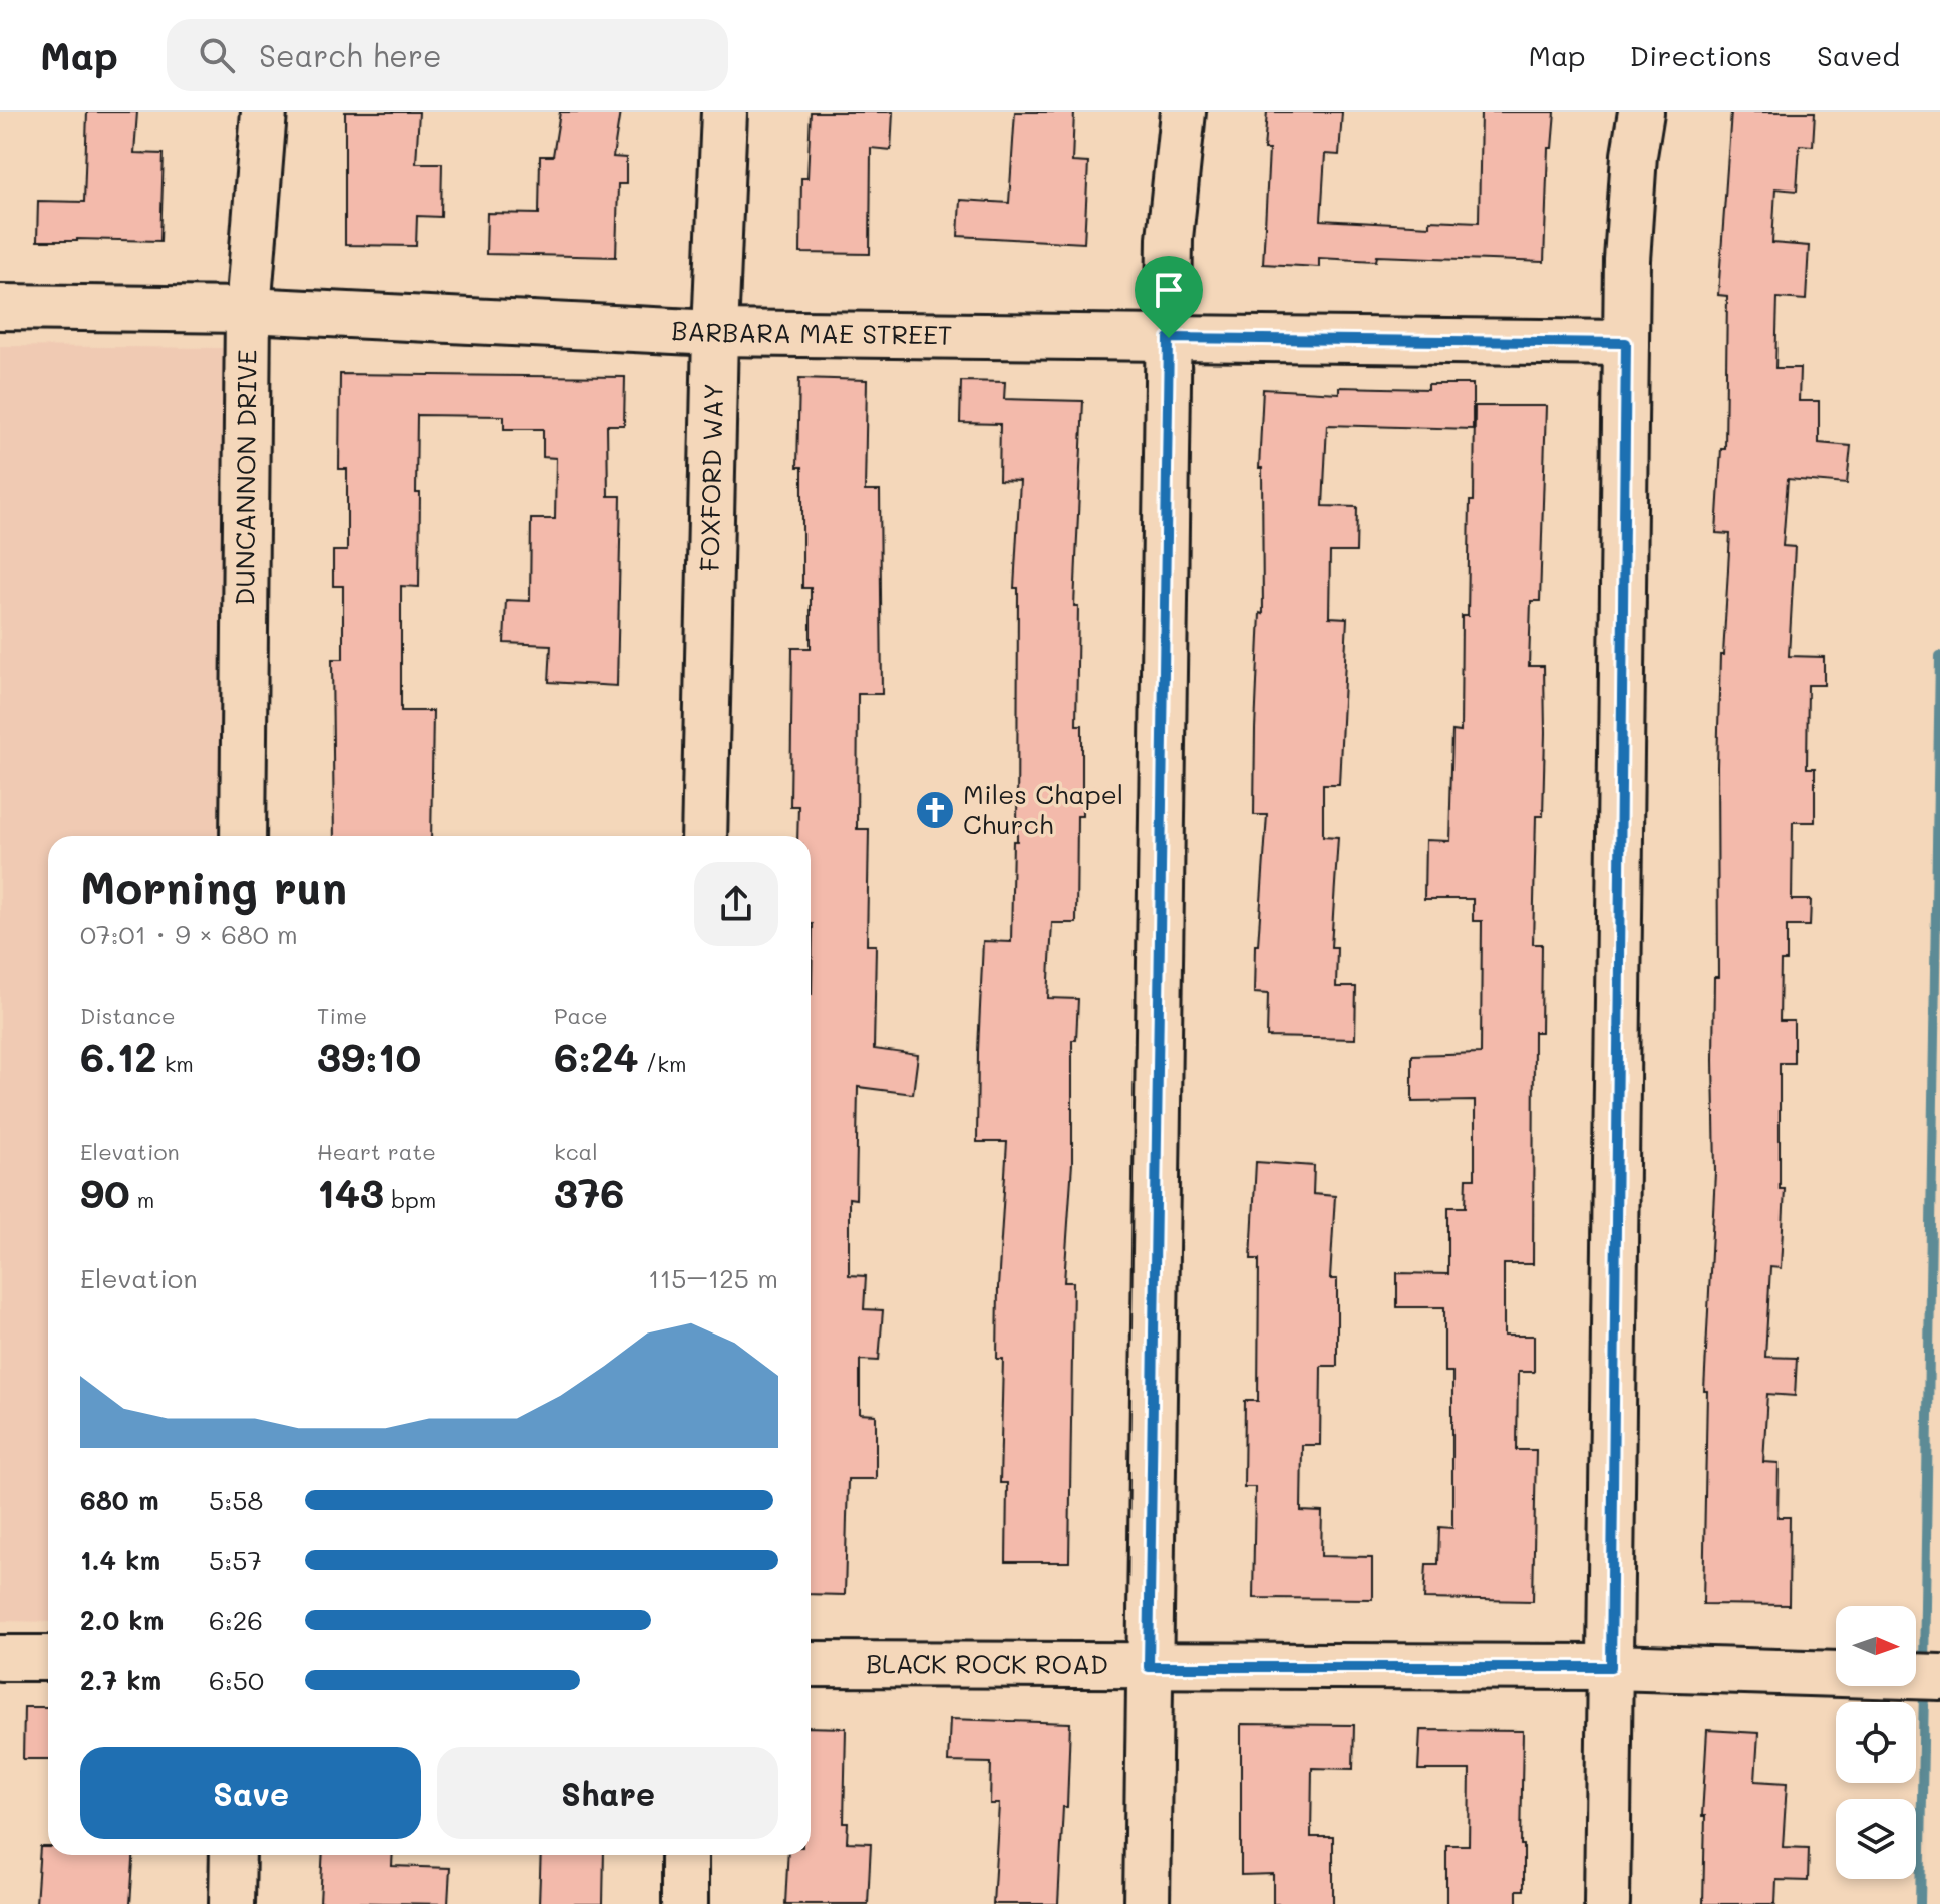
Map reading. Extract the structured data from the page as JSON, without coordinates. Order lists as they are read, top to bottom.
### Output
{
  "streets": {
    "street": [
      "BARBARA MAE STREET",
      "DUNCANNON DRIVE",
      "FOXFORD WAY",
      "BLACK ROCK ROAD"
    ]
  },
  "crossings": [
    ["BARBARA MAE STREET", "DUNCANNON DRIVE"],
    ["BARBARA MAE STREET", "FOXFORD WAY"]
  ],
  "places": {
    "church": ["Miles Chapel Church"]
  },
  "north": "right",
  "page": {
    "header": "Map",
    "search": "Search here",
    "nav": ["Map", "Directions", "Saved"],
    "heading": ["Morning run", "07:01 · 9 × 680 m"],
    "stats": [
      ["Distance", "6.12 km"],
      ["Time", "39:10"],
      ["Pace", "6:24 /km"],
      ["Elevation", "90 m"],
      ["Heart rate", "143 bpm"],
      ["kcal", "376"]
    ],
    "chart": ["Elevation", "115–125 m"],
    "list": [
      {
        "name": "680 m",
        "note": "5:58"
      },
      {
        "name": "1.4 km",
        "note": "5:57"
      },
      {
        "name": "2.0 km",
        "note": "6:26"
      },
      {
        "name": "2.7 km",
        "note": "6:50"
      }
    ],
    "buttons": ["Save", "Share"]
  }
}
